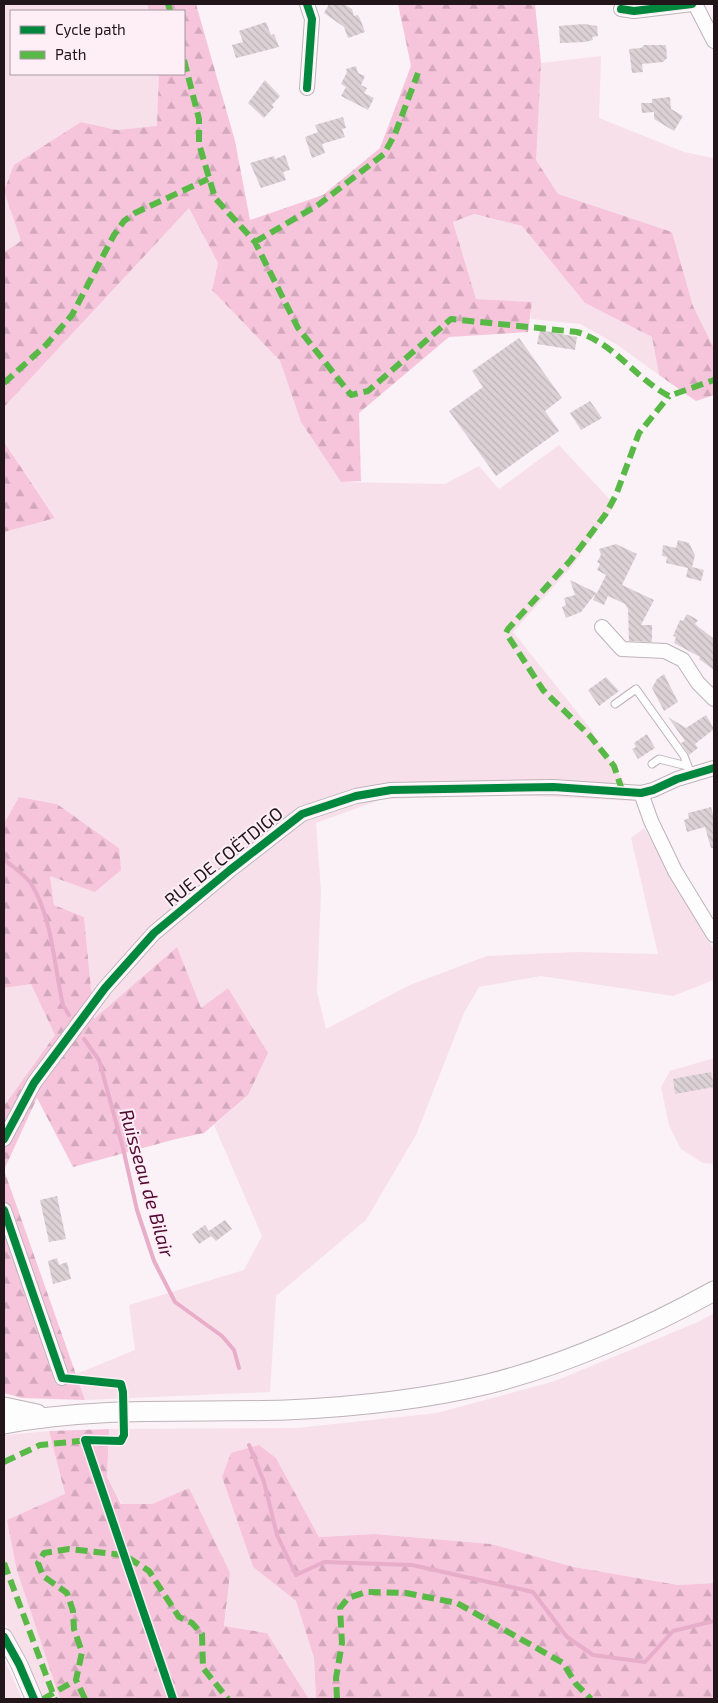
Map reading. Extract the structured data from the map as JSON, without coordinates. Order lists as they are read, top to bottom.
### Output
{
  "streets": {
    "street": ["RUE DE COËTDIGO"]
  },
  "water": ["Ruisseau de Bilair"],
  "legend": ["Cycle path", "Path"]
}
